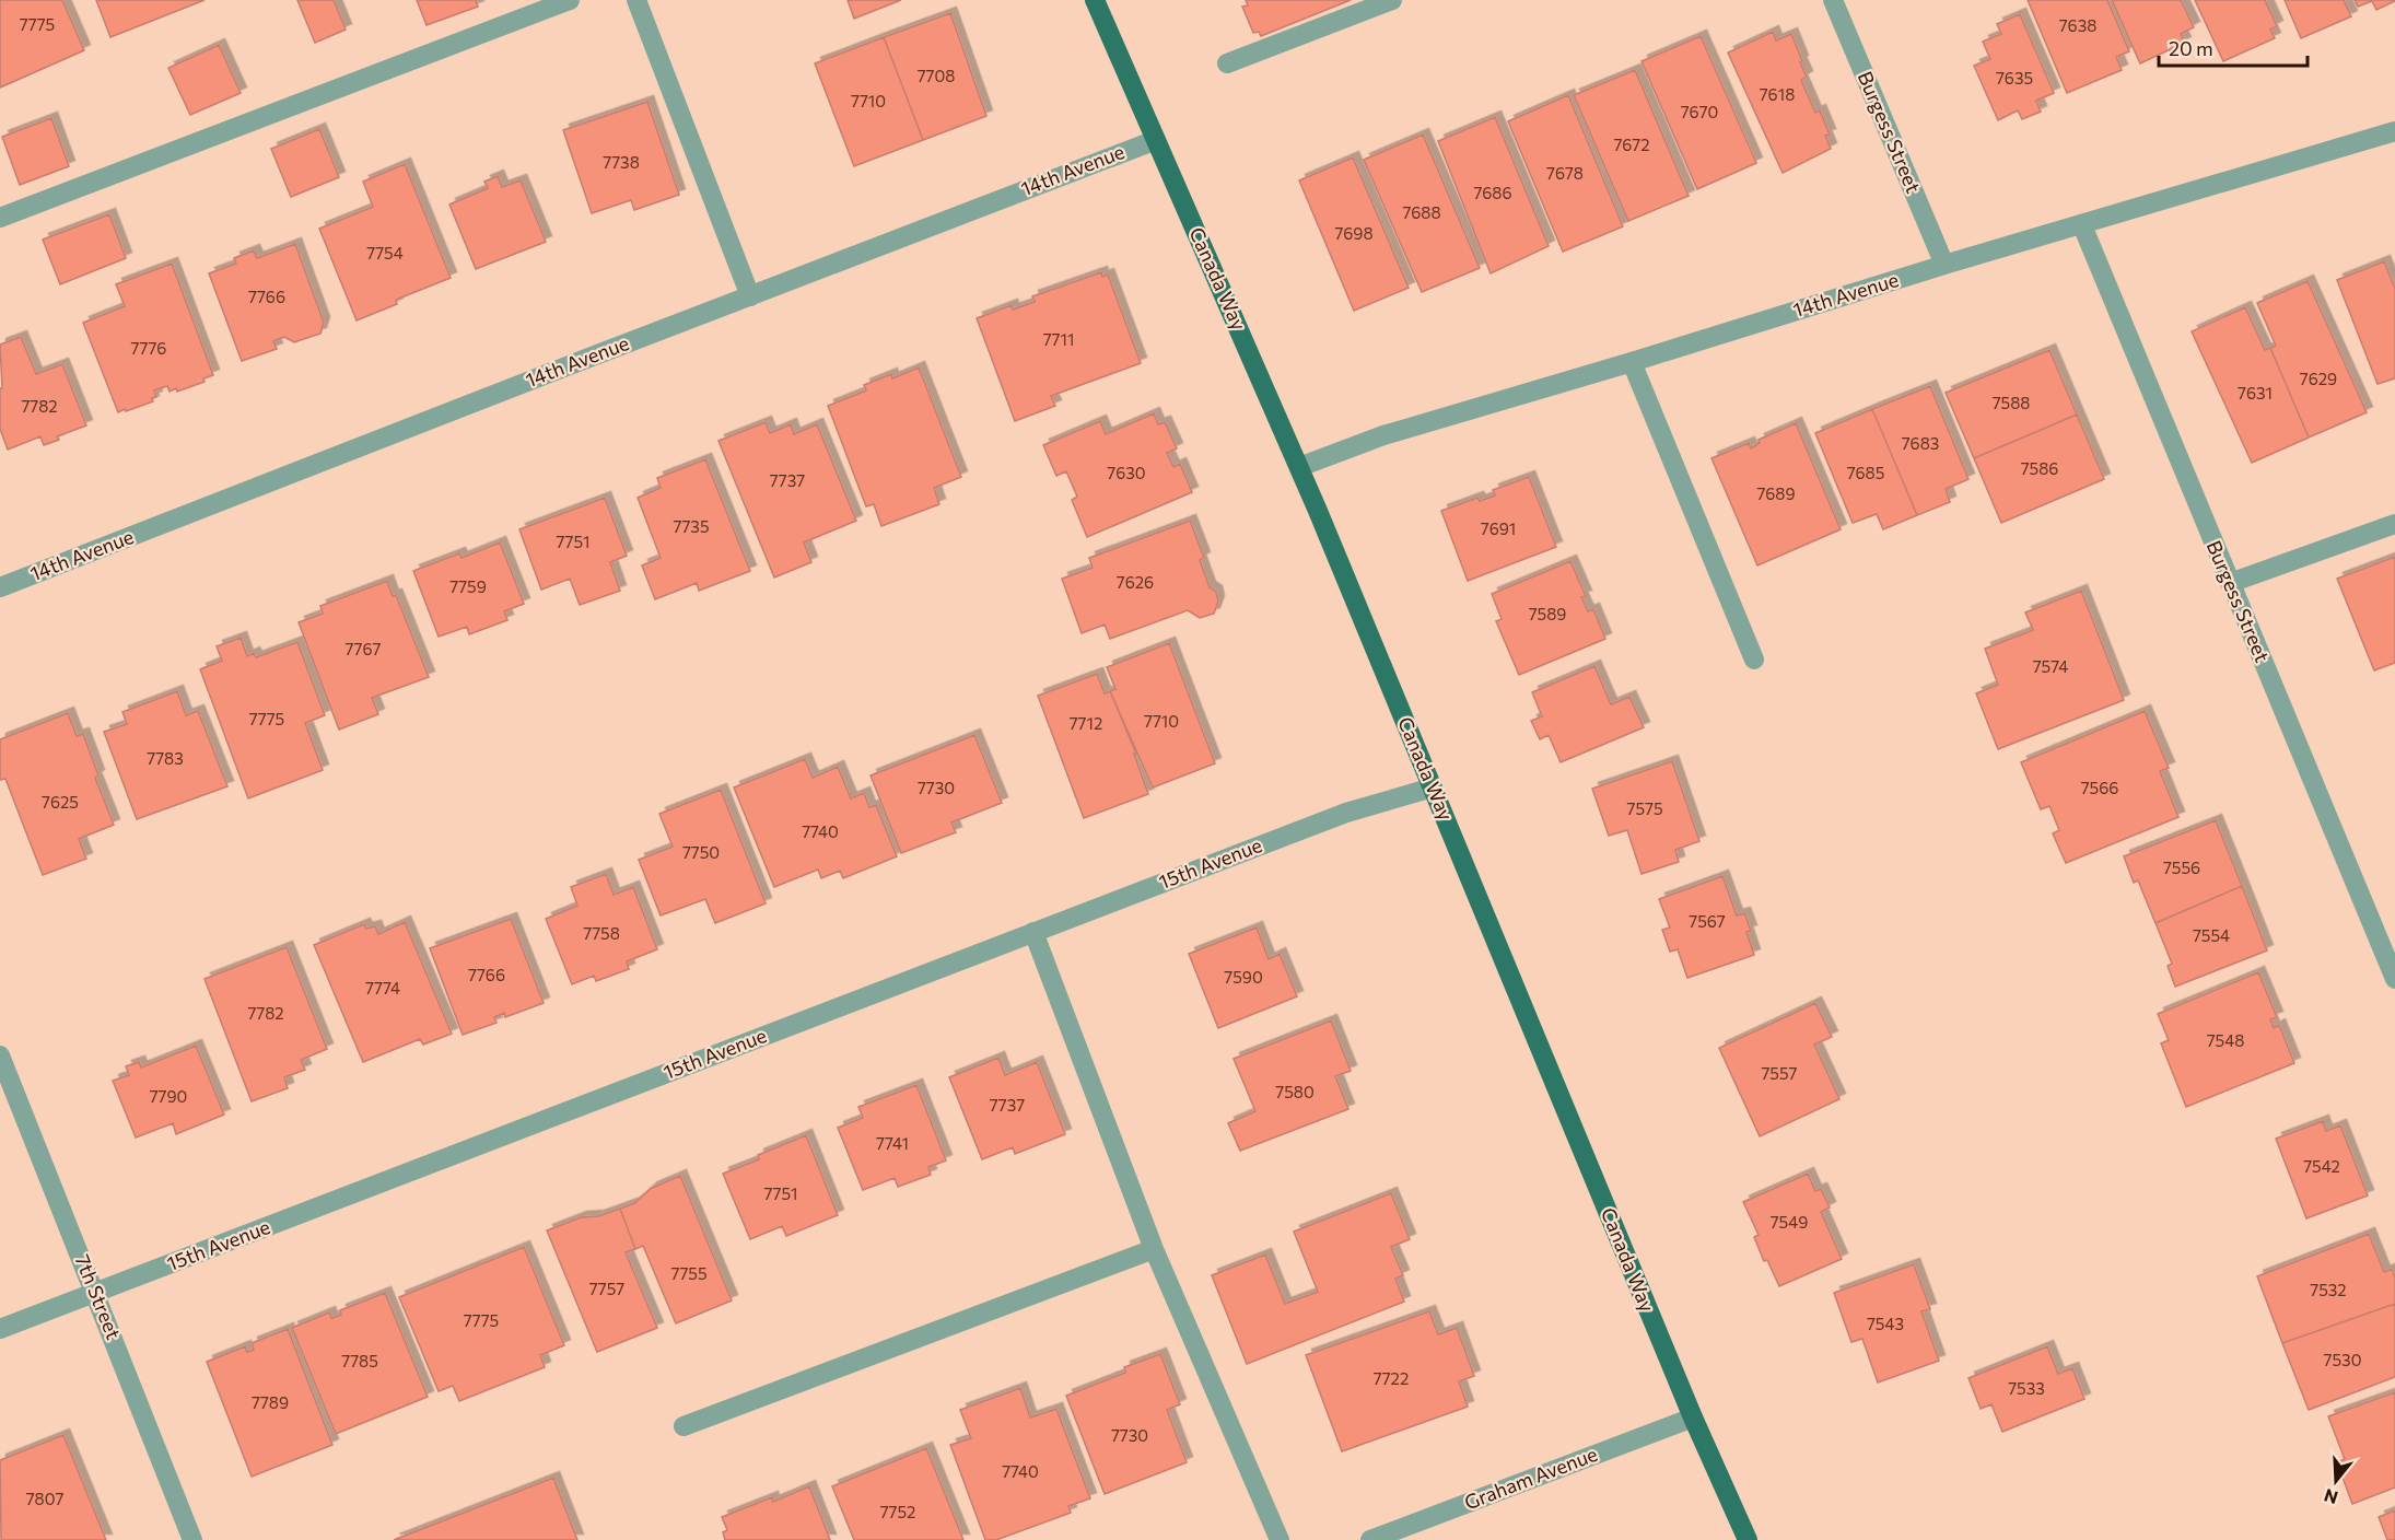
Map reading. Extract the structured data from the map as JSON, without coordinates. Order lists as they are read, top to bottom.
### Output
{
  "streets": {
    "main road": ["Canada Way"],
    "street": [
      "Burgess Street",
      "14th Avenue",
      "15th Avenue",
      "7th Street",
      "Graham Avenue"
    ]
  },
  "crossings": [
    ["Burgess Street", "14th Avenue"],
    ["14th Avenue", "Canada Way"],
    ["Canada Way", "15th Avenue"],
    ["Canada Way", "Graham Avenue"],
    ["15th Avenue", "7th Street"]
  ],
  "house_numbers": [
    "7775",
    "7638",
    "7708",
    "7635",
    "7618",
    "7710",
    "7670",
    "7672",
    "7738",
    "7678",
    "7686",
    "7688",
    "7698",
    "7754",
    "7766",
    "7711",
    "7776",
    "7629",
    "7631",
    "7588",
    "7782",
    "7683",
    "7586",
    "7630",
    "7685",
    "7737",
    "7689",
    "7735",
    "7691",
    "7751",
    "7626",
    "7759",
    "7589",
    "7767",
    "7574",
    "7775",
    "7710",
    "7712",
    "7783",
    "7730",
    "7566",
    "7625",
    "7575",
    "7740",
    "7750",
    "7556",
    "7567",
    "7758",
    "7554",
    "7766",
    "7590",
    "7774",
    "7782",
    "7548",
    "7557",
    "7580",
    "7790",
    "7737",
    "7741",
    "7542",
    "7751",
    "7549",
    "7755",
    "7757",
    "7532",
    "7775",
    "7543",
    "7530",
    "7785",
    "7722",
    "7533",
    "7789",
    "7730",
    "7740",
    "7807",
    "7752"
  ],
  "scale_bar": "20 m",
  "north": "bottom"
}
